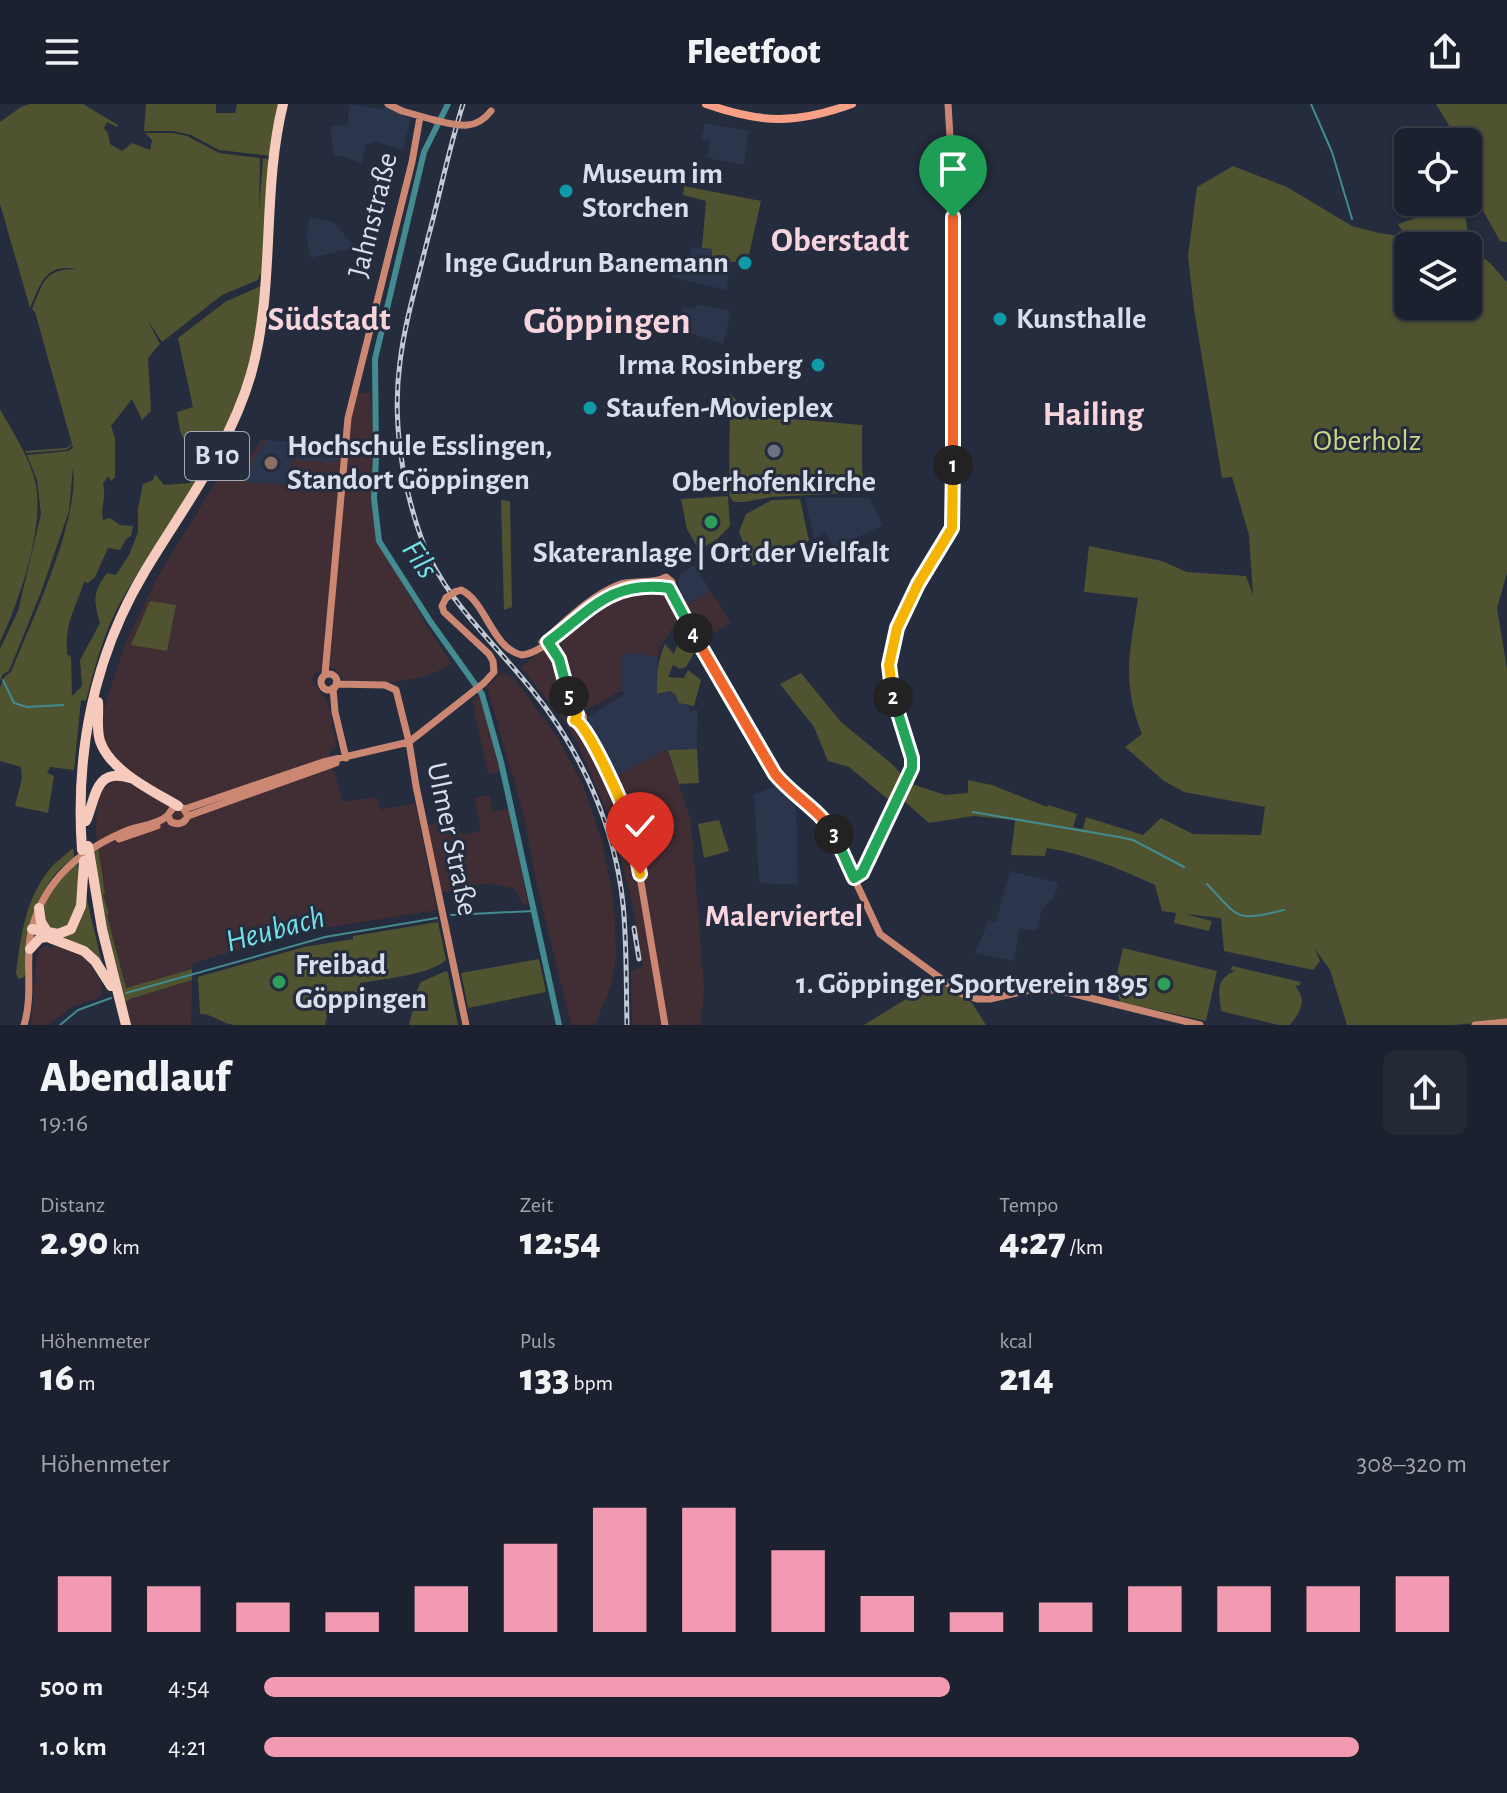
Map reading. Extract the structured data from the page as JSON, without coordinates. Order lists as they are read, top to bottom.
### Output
{
  "streets": {
    "highway": ["B 10"],
    "main road": ["Jahnstraße", "Ulmer Straße"]
  },
  "districts": [
    "Oberstadt",
    "Südstadt",
    "Göppingen",
    "Hailing",
    "Malerviertel"
  ],
  "water": ["Fils", "Heubach"],
  "parks": ["Oberholz"],
  "places": [
    "Museum im Storchen",
    "Inge Gudrun Banemann",
    "Kunsthalle",
    "Irma Rosinberg",
    "Staufen-Movieplex",
    "Oberhofenkirche",
    "Hochschule Esslingen, Standort Göppingen",
    "Skateranlage | Ort der Vielfalt",
    "Freibad Göppingen",
    "1. Göppinger Sportverein 1895"
  ],
  "page": {
    "header": "Fleetfoot",
    "pins": [
      "1",
      "4",
      "5",
      "2",
      "3"
    ],
    "heading": ["Abendlauf", "19:16"],
    "stats": [
      ["Distanz", "2.90 km"],
      ["Zeit", "12:54"],
      ["Tempo", "4:27 /km"],
      ["Höhenmeter", "16 m"],
      ["Puls", "133 bpm"],
      ["kcal", "214"]
    ],
    "chart": ["Höhenmeter", "308–320 m"],
    "list": [
      {
        "name": "500 m",
        "note": "4:54"
      },
      {
        "name": "1.0 km",
        "note": "4:21"
      }
    ]
  }
}
